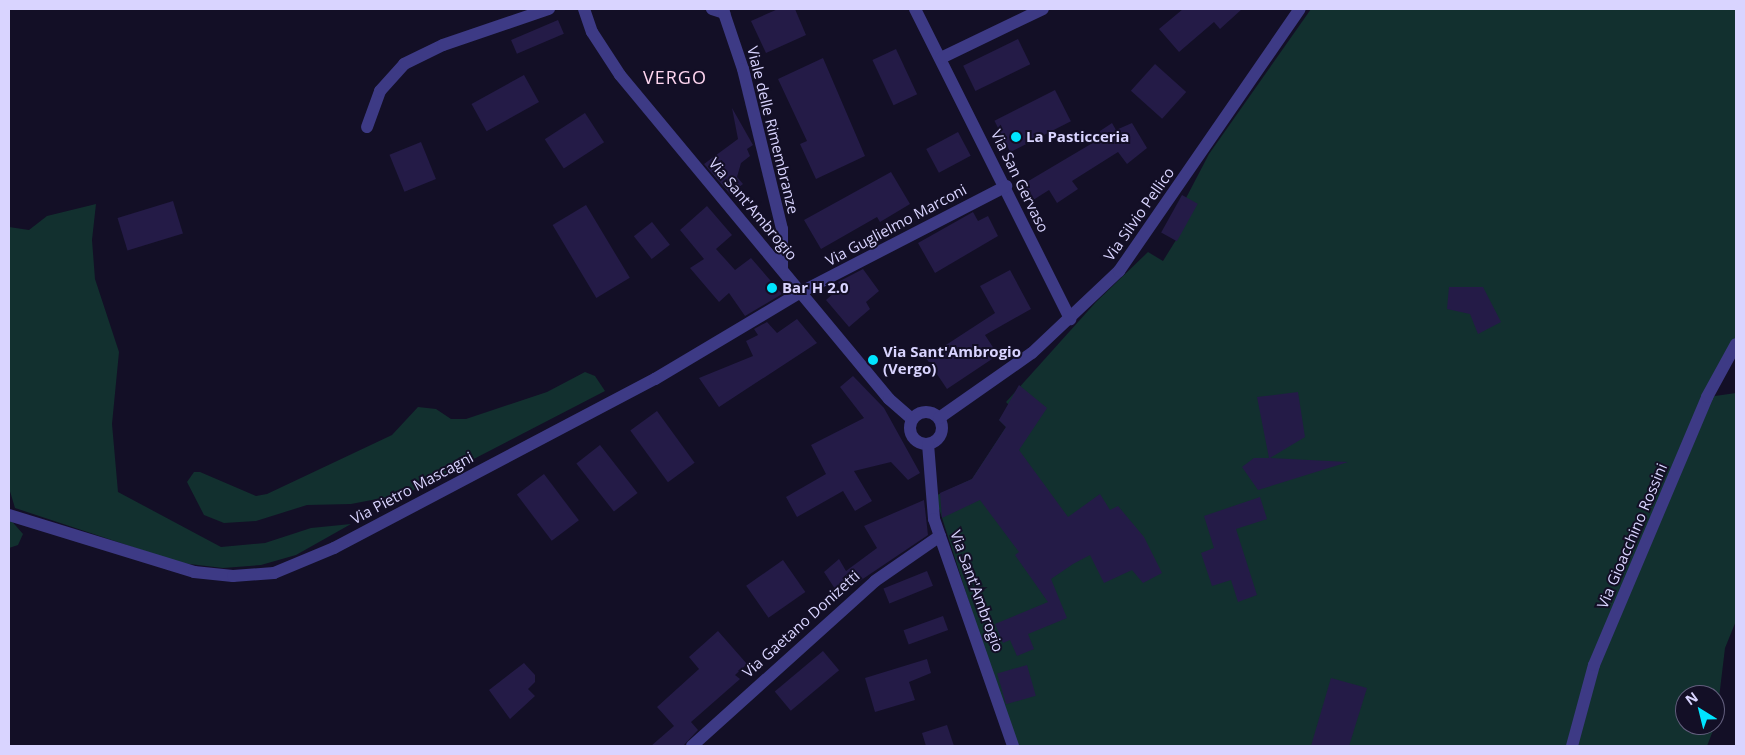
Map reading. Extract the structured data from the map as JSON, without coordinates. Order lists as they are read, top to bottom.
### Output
{
  "streets": {
    "street": [
      "Viale delle Rimembranze",
      "Via San Gervaso",
      "Via Sant'Ambrogio",
      "Via Silvio Pellico",
      "Via Guglielmo Marconi",
      "Via Pietro Mascagni",
      "Via Gioacchino Rossini",
      "Via Gaetano Donizetti"
    ]
  },
  "crossings": [
    ["Viale delle Rimembranze", "Via Sant'Ambrogio"],
    ["Via San Gervaso", "Via Silvio Pellico"],
    ["Via San Gervaso", "Via Guglielmo Marconi"],
    ["Via Sant'Ambrogio", "Via Silvio Pellico"],
    ["Via Sant'Ambrogio", "Via Guglielmo Marconi"],
    ["Via Sant'Ambrogio", "Via Pietro Mascagni"],
    ["Via Sant'Ambrogio", "Via Gaetano Donizetti"],
    ["Via Guglielmo Marconi", "Via Pietro Mascagni"]
  ],
  "districts": ["VERGO"],
  "places": ["La Pasticceria", "Bar H 2.0", "Via Sant'Ambrogio (Vergo)"],
  "north": "top left"
}
